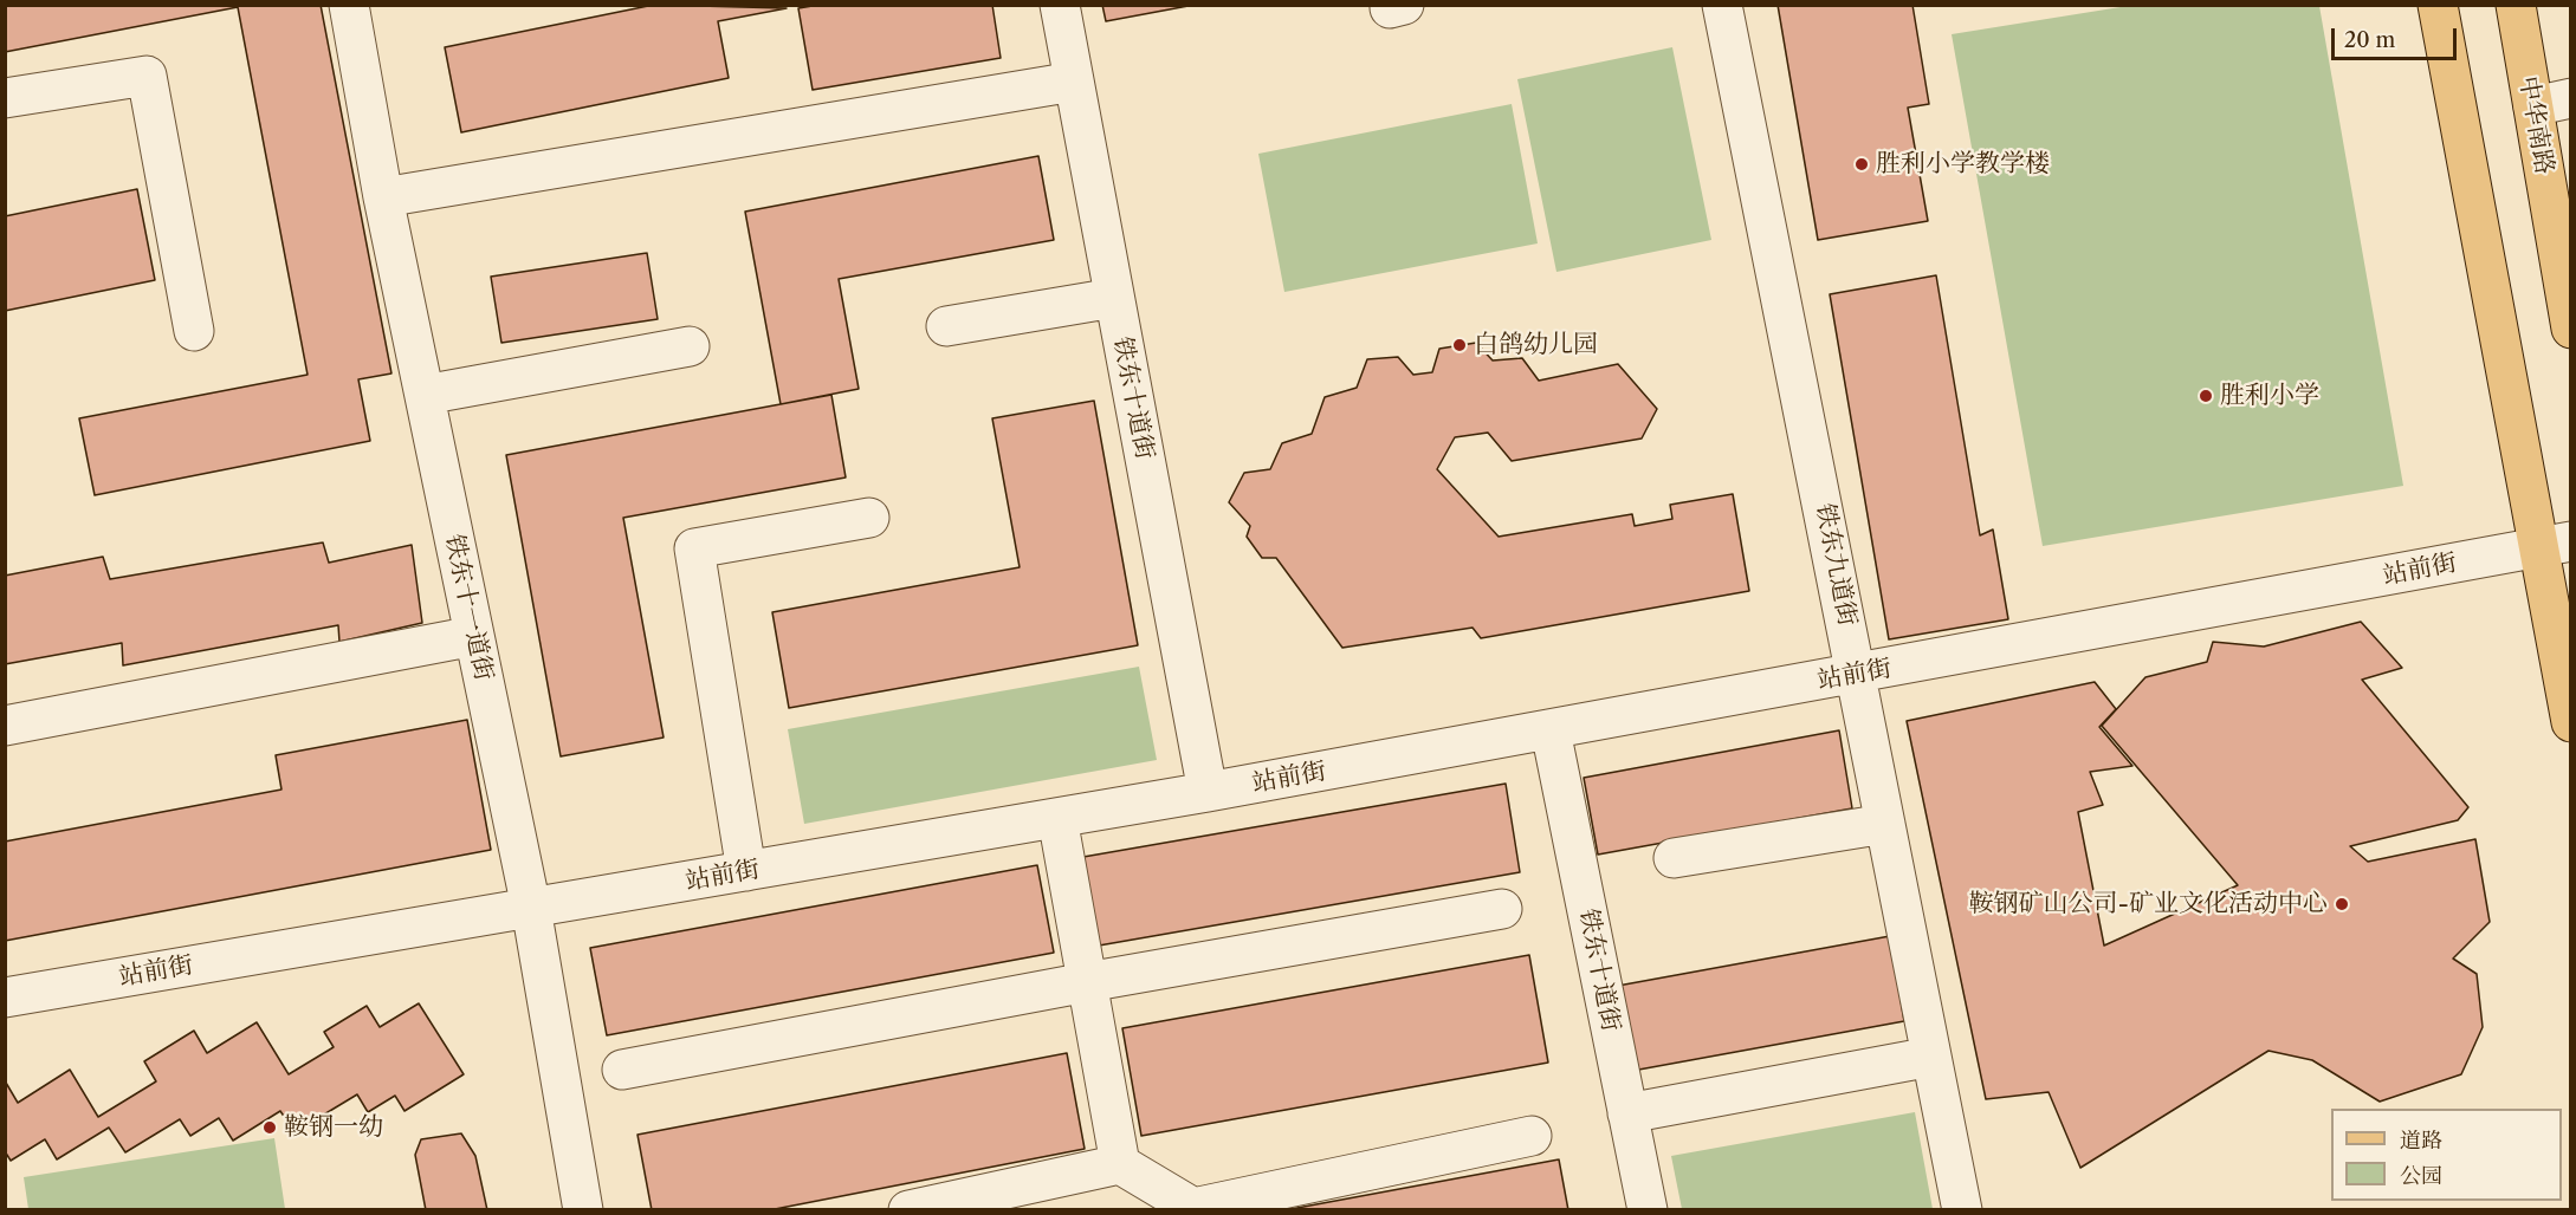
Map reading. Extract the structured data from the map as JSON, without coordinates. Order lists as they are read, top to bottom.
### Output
{
  "streets": {
    "main road": ["中华南路"],
    "street": [
      "铁东十道街",
      "铁东九道街",
      "站前街",
      "铁东十一道街"
    ]
  },
  "crossings": [
    ["铁东十道街", "站前街"],
    ["铁东九道街", "站前街"],
    ["站前街", "铁东十一道街"]
  ],
  "places": [
    "胜利小学教学楼",
    "白鸽幼儿园",
    "胜利小学",
    "鞍钢矿山公司-矿业文化活动中心",
    "鞍钢一幼"
  ],
  "legend": ["道路", "公园"],
  "scale_bar": "20 m"
}
